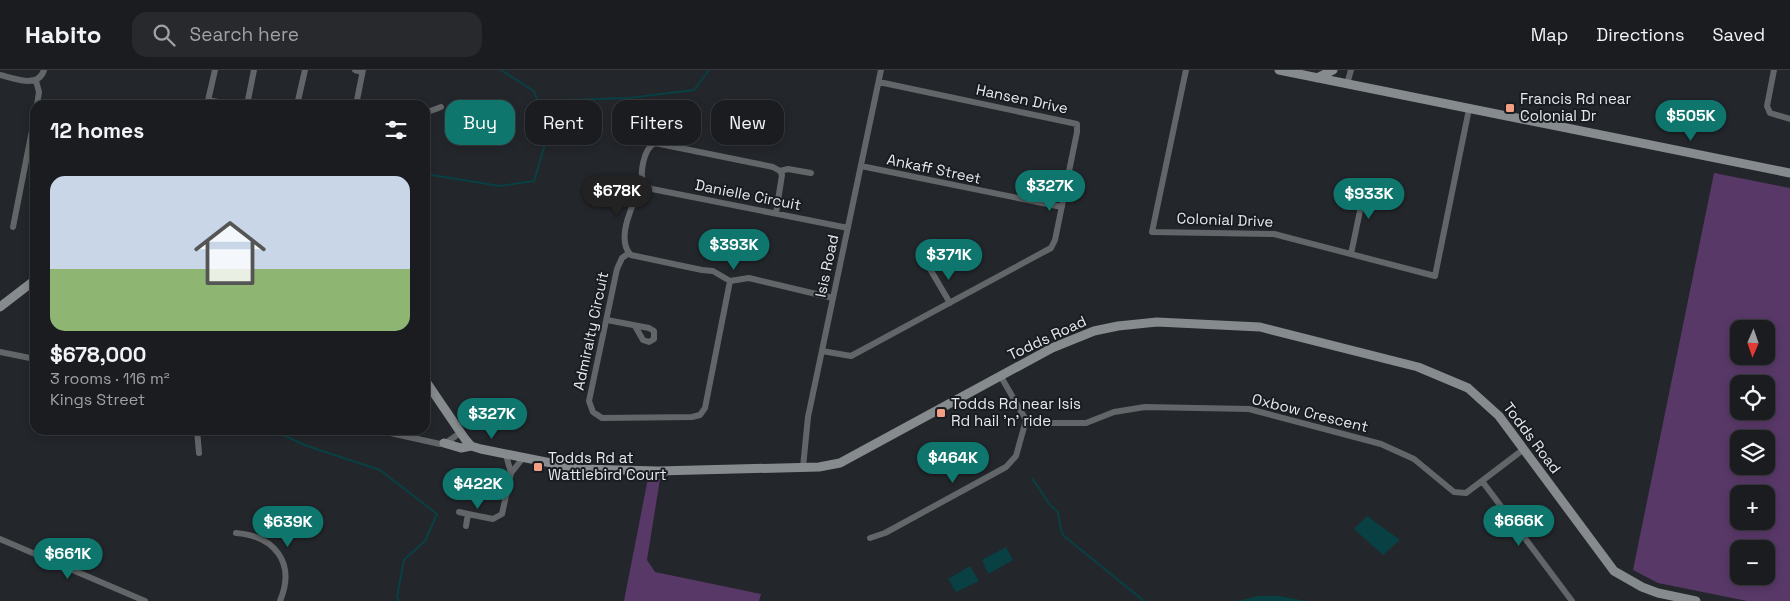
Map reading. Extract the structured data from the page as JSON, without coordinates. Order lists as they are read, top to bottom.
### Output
{
  "streets": {
    "street": [
      "Hansen Drive",
      "Ankaff Street",
      "Danielle Circuit",
      "Colonial Drive",
      "Isis Road",
      "Admiralty Circuit",
      "Todds Road",
      "Oxbow Crescent"
    ]
  },
  "crossings": [
    ["Hansen Drive", "Ankaff Street"],
    ["Hansen Drive", "Isis Road"],
    ["Ankaff Street", "Isis Road"],
    ["Danielle Circuit", "Isis Road"],
    ["Isis Road", "Todds Road"],
    ["Todds Road", "Oxbow Crescent"]
  ],
  "places": {
    "transit": ["Francis Rd near Colonial Dr", "Todds Rd near Isis Rd hail 'n' ride", "Todds Rd at Wattlebird Court"]
  },
  "north": "bottom",
  "page": {
    "header": "Habito",
    "search": "Search here",
    "nav": ["Map", "Directions", "Saved"],
    "price": [
      "$505K",
      "$327K",
      "$678K",
      "$933K",
      "$393K",
      "$371K",
      "$327K",
      "$464K",
      "$422K",
      "$666K",
      "$639K",
      "$661K"
    ],
    "chip": [
      "Buy",
      "Rent",
      "Filters",
      "New"
    ],
    "heading": "12 homes",
    "list": [
      {
        "name": "$678,000",
        "note": "3 rooms · 116 m² · Kings Street"
      }
    ],
    "map_buttons": ["+", "−"]
  }
}
